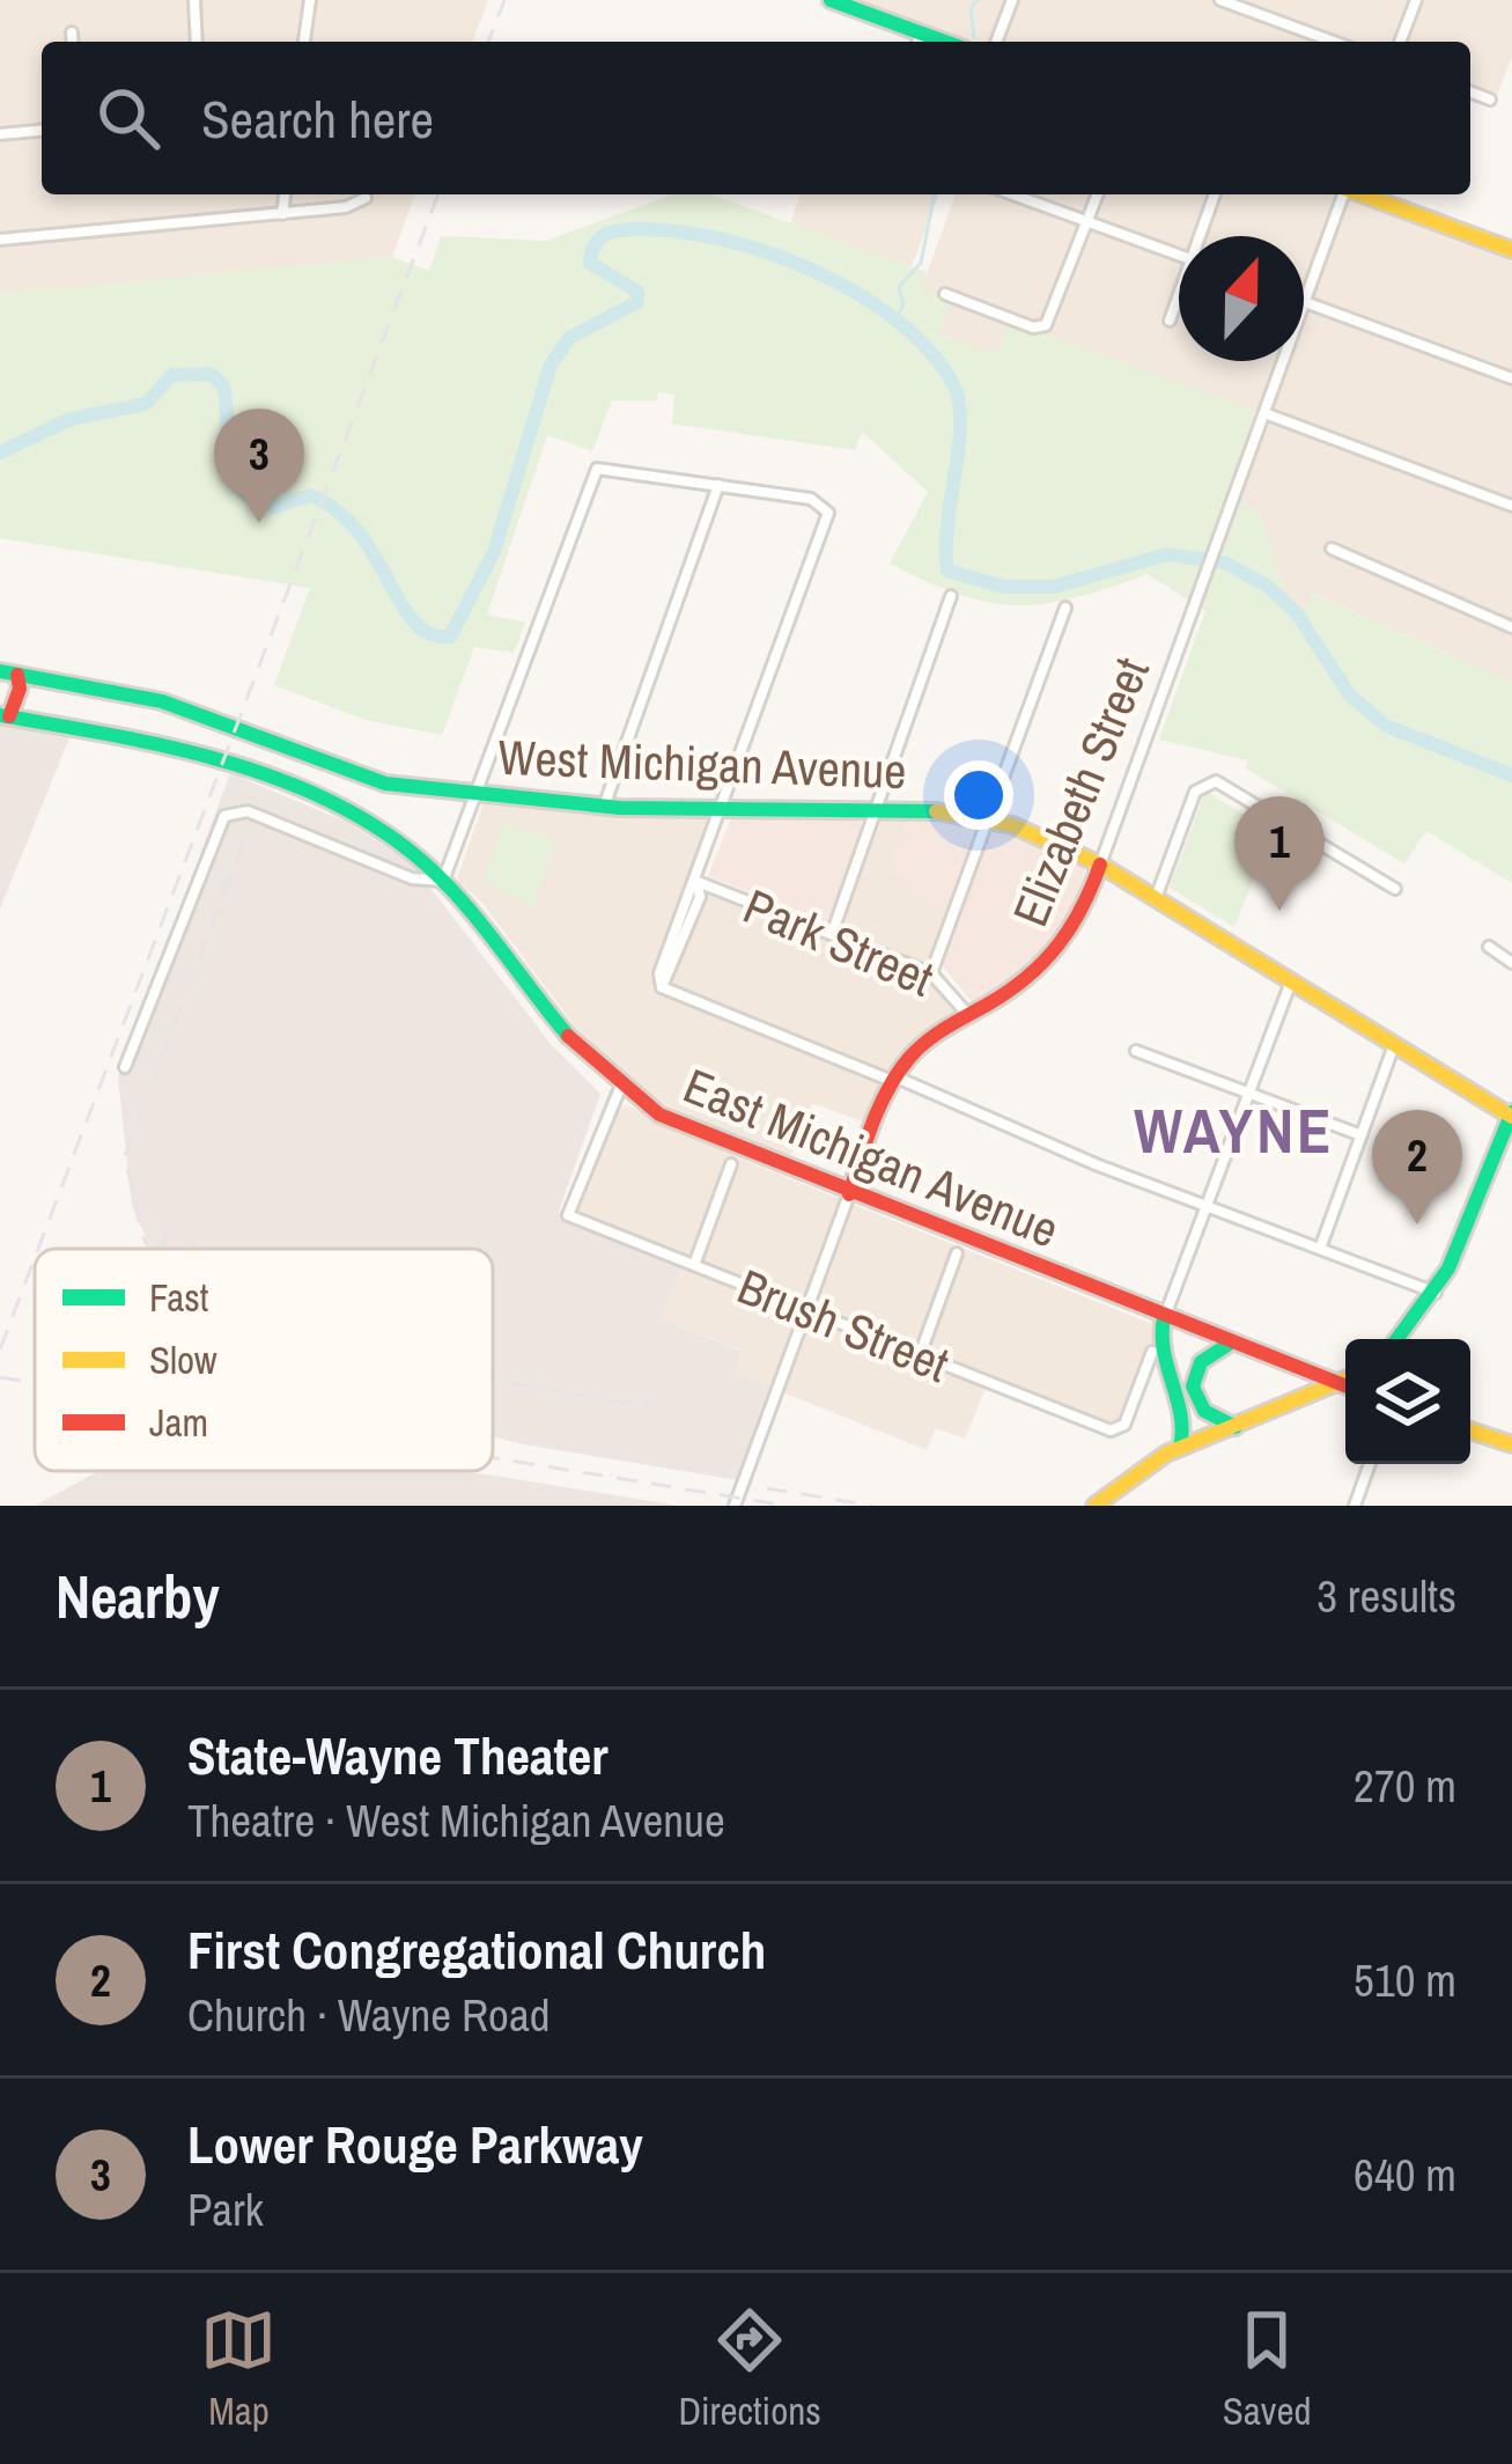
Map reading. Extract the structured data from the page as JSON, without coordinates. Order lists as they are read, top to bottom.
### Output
{
  "streets": {
    "main road": ["West Michigan Avenue", "Elizabeth Street", "East Michigan Avenue"],
    "street": ["Park Street", "Brush Street"]
  },
  "crossings": [
    ["West Michigan Avenue", "Elizabeth Street"],
    ["Elizabeth Street", "Park Street"],
    ["Elizabeth Street", "East Michigan Avenue"],
    ["Elizabeth Street", "Brush Street"],
    ["East Michigan Avenue", "Brush Street"]
  ],
  "districts": ["WAYNE"],
  "legend": ["Fast", "Slow", "Jam"],
  "north": "top",
  "page": {
    "search": "Search here",
    "pins": ["3", "1", "2"],
    "heading": ["Nearby", "3 results"],
    "list": [
      {
        "mark": "1",
        "name": "State-Wayne Theater",
        "note": "Theatre · West Michigan Avenue",
        "value": "270 m"
      },
      {
        "mark": "2",
        "name": "First Congregational Church",
        "note": "Church · Wayne Road",
        "value": "510 m"
      },
      {
        "mark": "3",
        "name": "Lower Rouge Parkway",
        "note": "Park",
        "value": "640 m"
      }
    ],
    "nav": ["Map", "Directions", "Saved"]
  }
}
